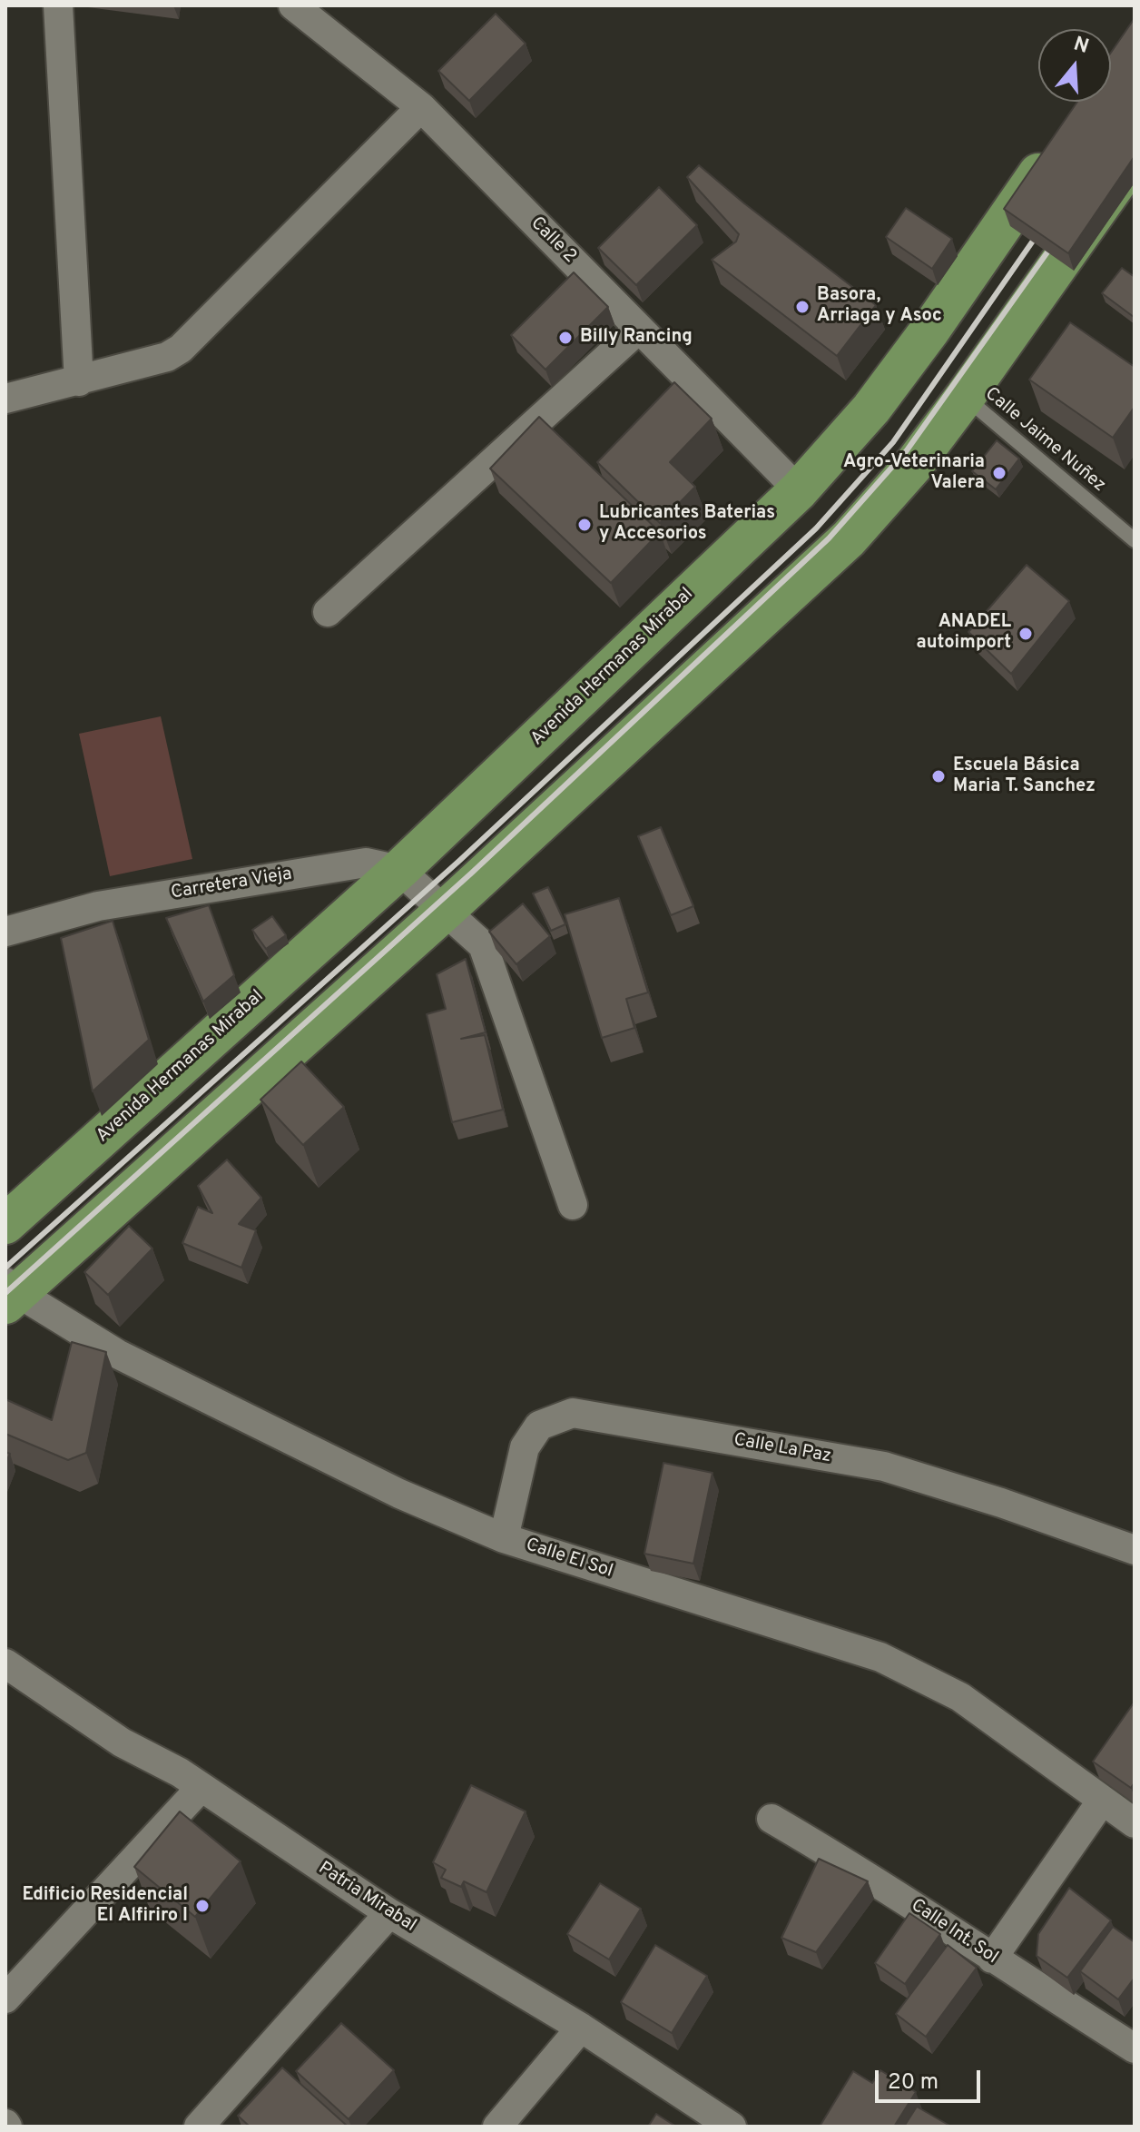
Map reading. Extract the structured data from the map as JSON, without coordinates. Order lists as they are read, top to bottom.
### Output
{
  "streets": {
    "main road": ["Avenida Hermanas Mirabal"],
    "street": [
      "Calle 2",
      "Carretera Vieja",
      "Calle La Paz",
      "Calle El Sol",
      "Patria Mirabal",
      "Calle Int. Sol"
    ],
    "lane": ["Calle Jaime Nuñez"]
  },
  "crossings": [
    ["Calle 2", "Avenida Hermanas Mirabal"],
    ["Avenida Hermanas Mirabal", "Carretera Vieja"],
    ["Calle La Paz", "Calle El Sol"]
  ],
  "places": [
    "Basora, Arriaga y Asoc",
    "Billy Rancing",
    "Agro-Veterinaria Valera",
    "Lubricantes Baterias y Accesorios",
    "ANADEL autoimport",
    "Escuela Básica Maria T. Sanchez",
    "Edificio Residencial El Alfiriro I"
  ],
  "scale_bar": "20 m",
  "north": "top"
}
